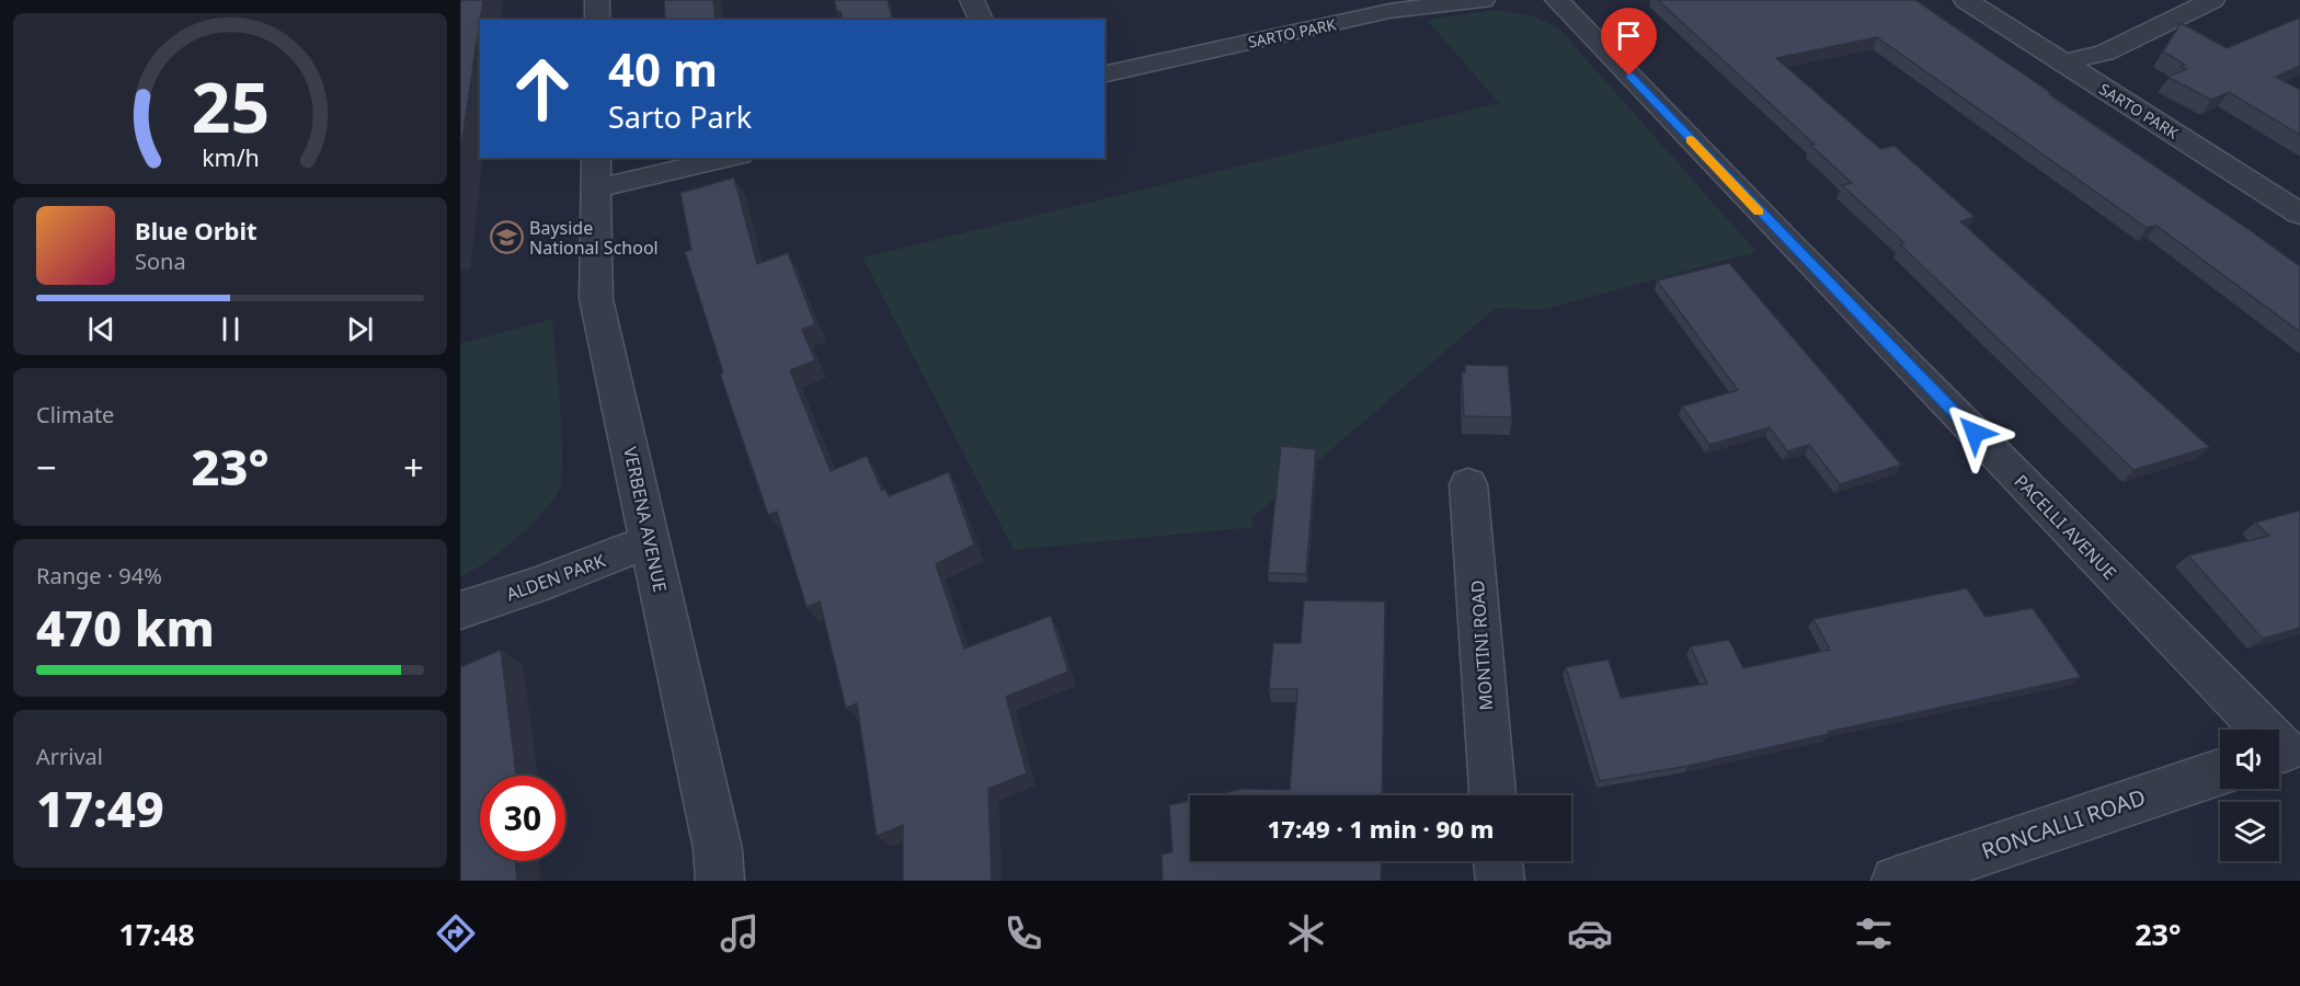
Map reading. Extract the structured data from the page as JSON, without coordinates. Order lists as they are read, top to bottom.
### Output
{
  "streets": {
    "street": [
      "SARTO PARK",
      "VERBENA AVENUE",
      "PACELLI AVENUE",
      "ALDEN PARK",
      "MONTINI ROAD",
      "RONCALLI ROAD"
    ]
  },
  "crossings": [
    ["VERBENA AVENUE", "ALDEN PARK"]
  ],
  "places": {
    "school or university": ["Bayside National School"]
  },
  "page": {
    "turn": ["40 m", "Sarto Park"],
    "song": ["Blue Orbit", "Sona"],
    "tile": [
      "Climate",
      ["Range · 94%", "470 km"],
      ["Arrival", "17:49"]
    ],
    "heat": ["−", "23°", "+"],
    "limit": "30",
    "trip": "17:49 · 1 min · 90 m",
    "tabs": ["17:48", "23°"],
    "gauge": ["25", "km/h"]
  }
}
